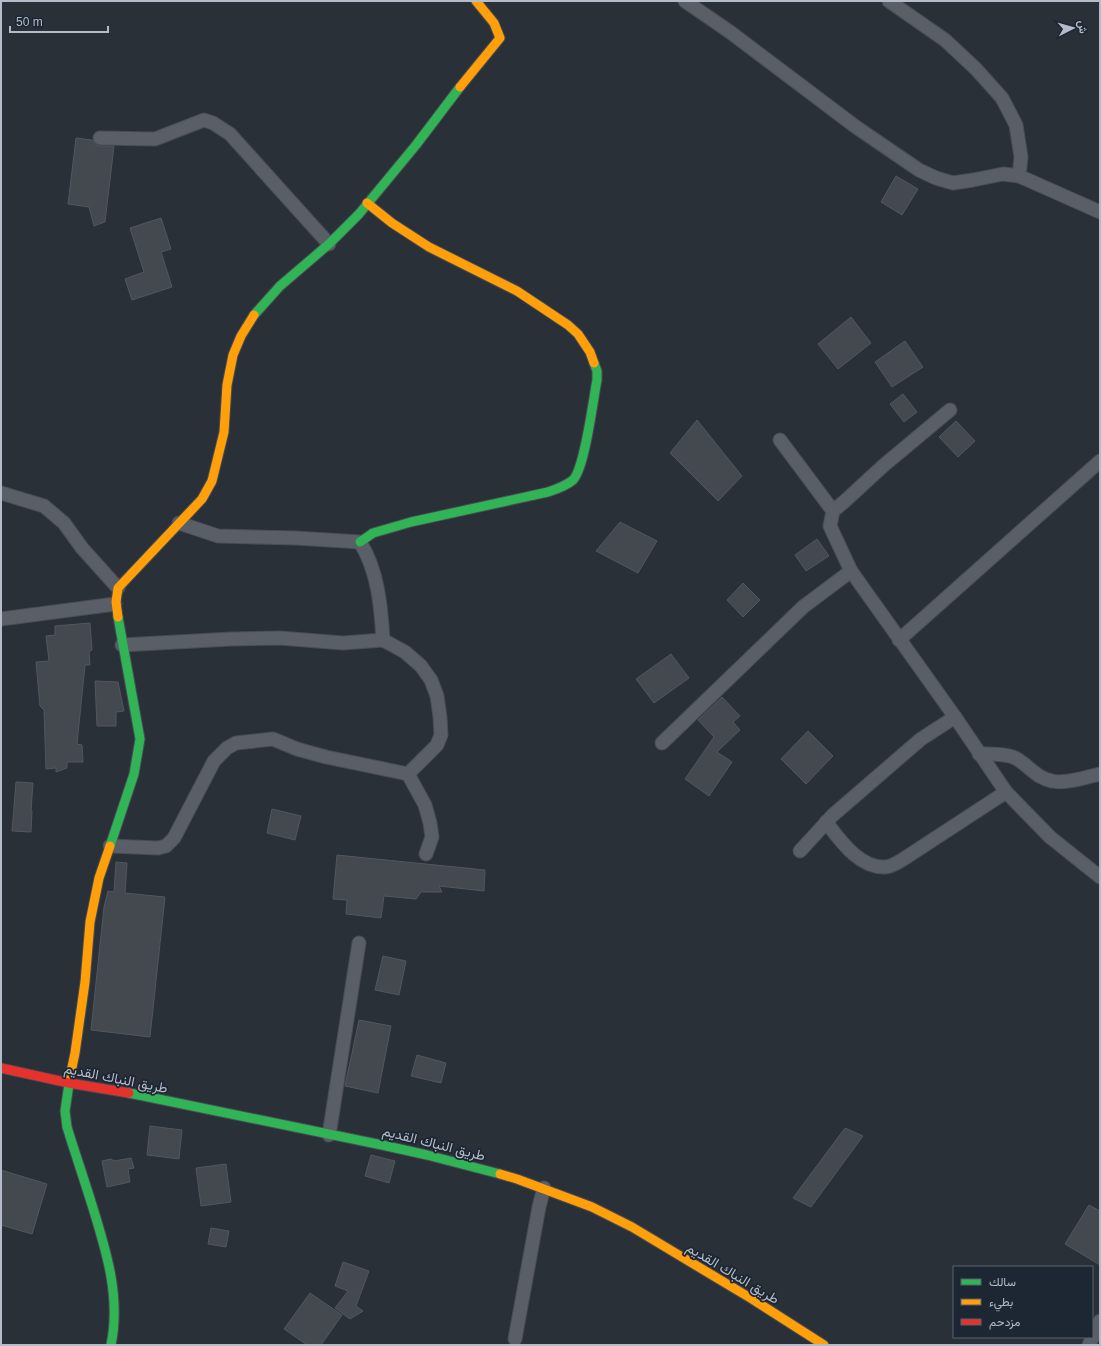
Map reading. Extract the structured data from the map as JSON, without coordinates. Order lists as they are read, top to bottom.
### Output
{
  "streets": {
    "street": ["طريق النباك القديم"]
  },
  "legend": ["سالك", "بطيء", "مزدحم"],
  "scale_bar": "50 m",
  "north": "right"
}
